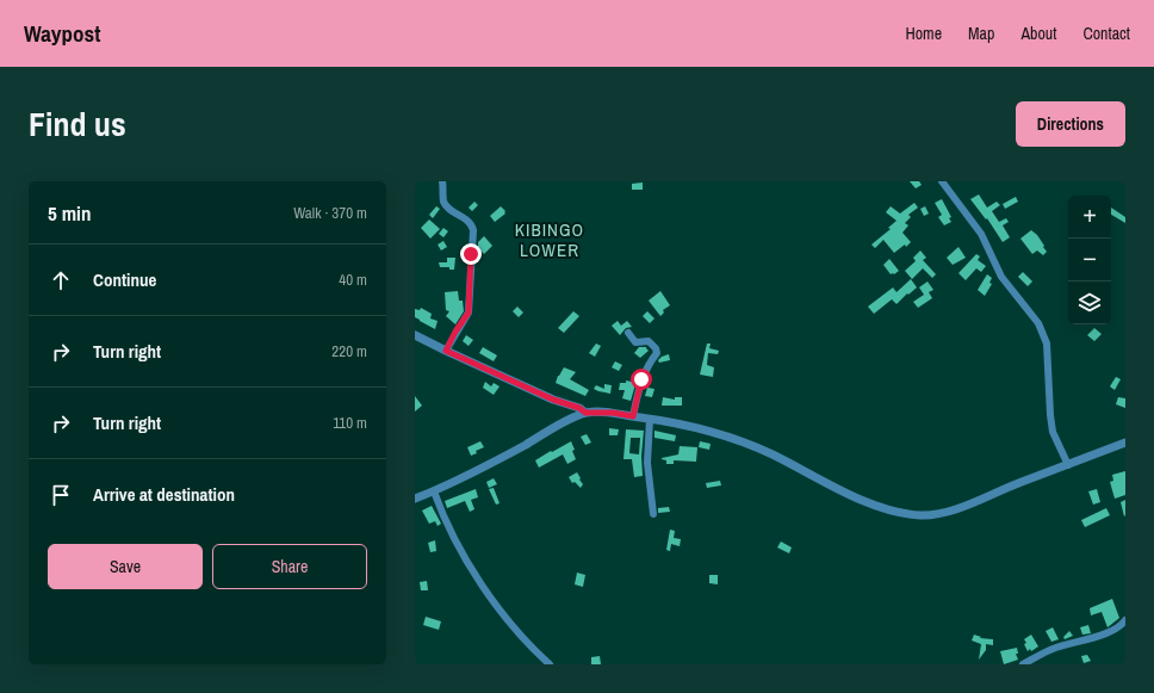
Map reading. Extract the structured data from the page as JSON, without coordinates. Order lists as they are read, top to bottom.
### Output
{
  "districts": ["KIBINGO LOWER"],
  "page": {
    "header": "Waypost",
    "nav": [
      "Home",
      "Map",
      "About",
      "Contact"
    ],
    "title": "Find us",
    "buttons": [
      "Directions",
      ["Save", "Share"]
    ],
    "heading": ["5 min", "Walk · 370 m"],
    "map_buttons": ["+", "−"],
    "list": [
      ["Continue", "40 m"],
      ["Turn right", "220 m"],
      ["Turn right", "110 m"],
      "Arrive at destination"
    ]
  }
}
